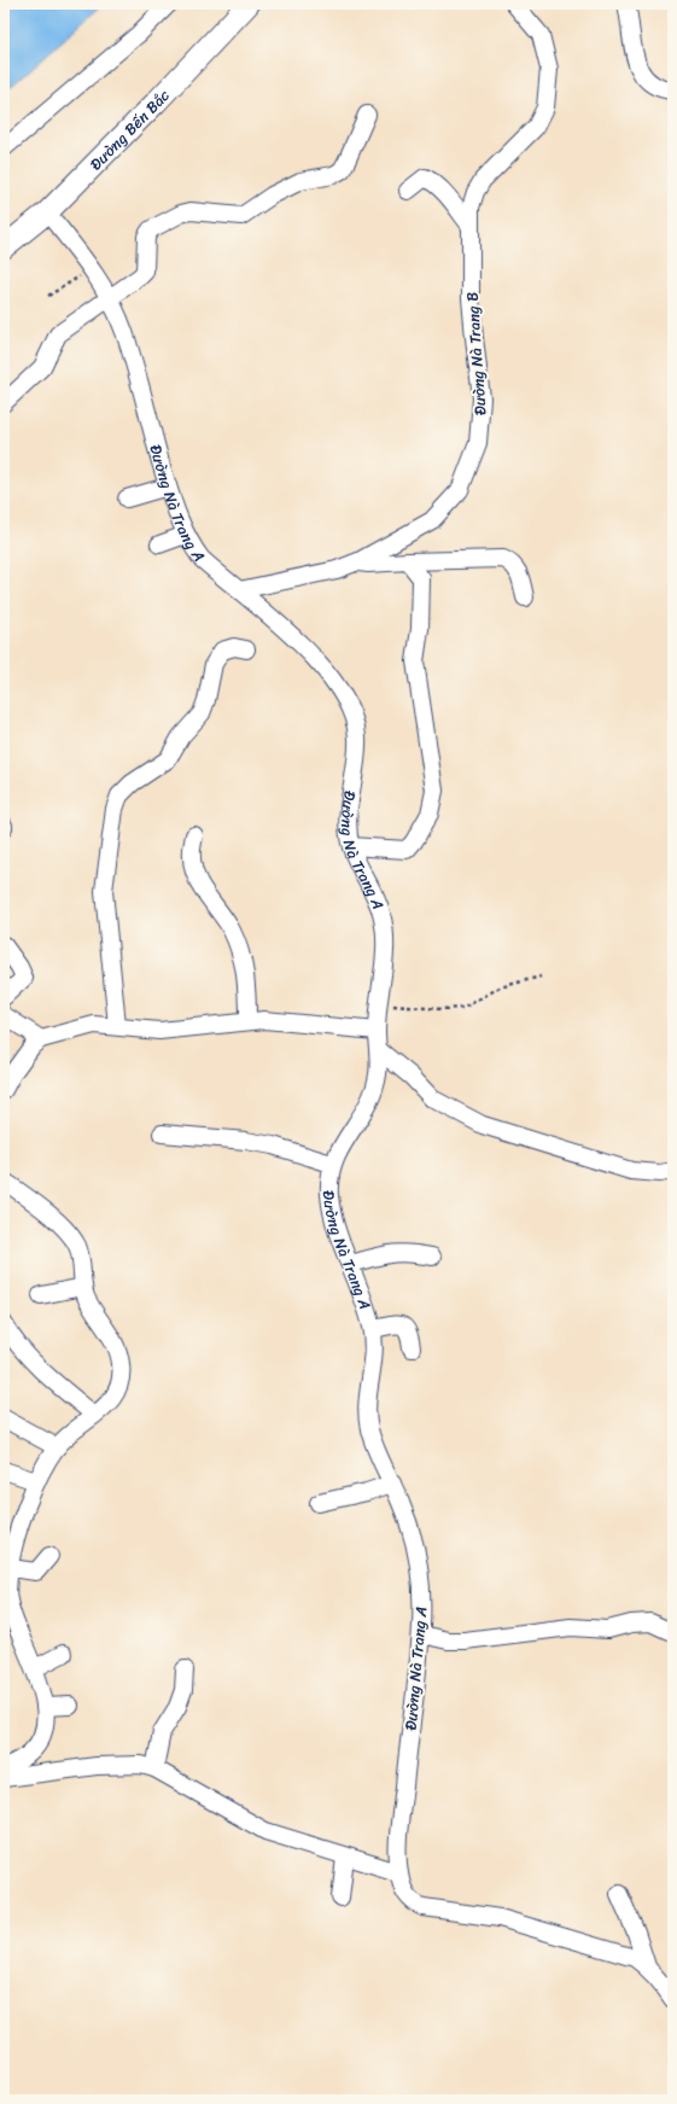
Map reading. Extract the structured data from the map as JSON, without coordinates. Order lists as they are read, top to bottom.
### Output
{
  "streets": {
    "main road": ["Đường Bến Bắc"],
    "street": ["Đường Nà Trang B", "Đường Nà Trang A"]
  },
  "crossings": [
    ["Đường Bến Bắc", "Đường Nà Trang A"],
    ["Đường Nà Trang B", "Đường Nà Trang A"]
  ]
}
